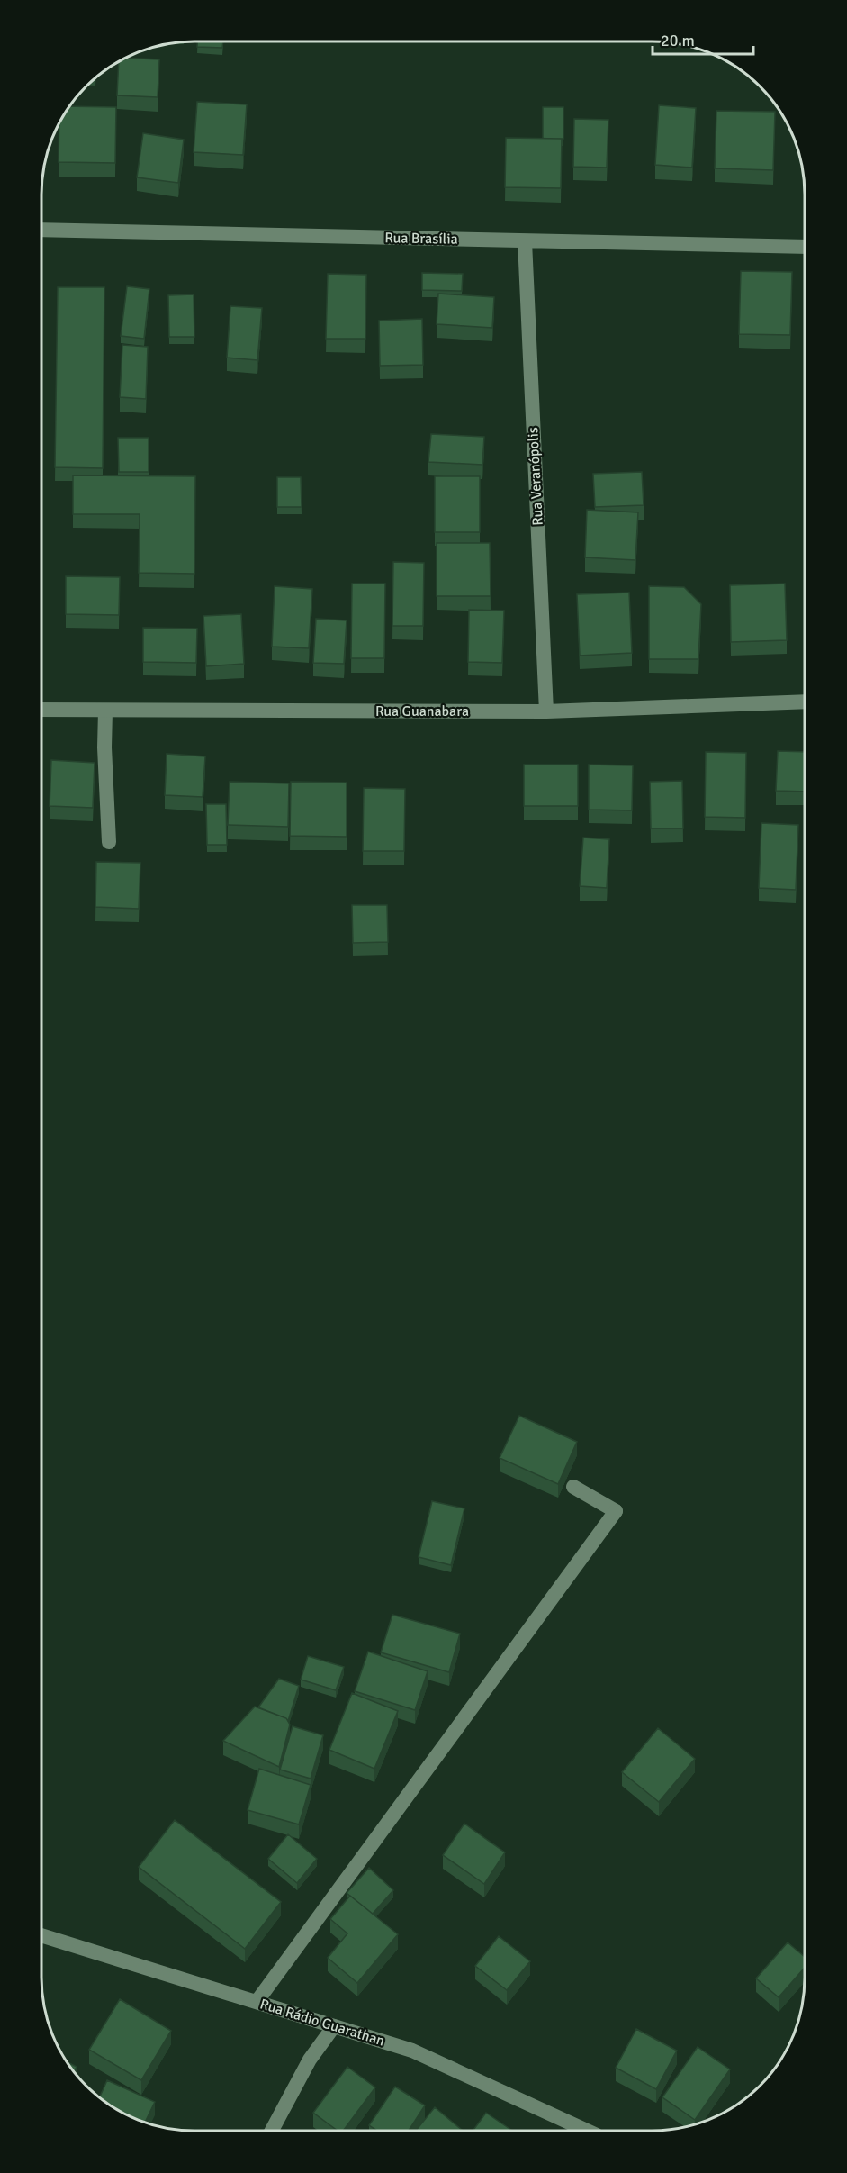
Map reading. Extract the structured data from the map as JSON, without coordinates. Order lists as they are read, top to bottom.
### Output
{
  "streets": {
    "street": [
      "Rua Brasília",
      "Rua Veranópolis",
      "Rua Guanabara",
      "Rua Rádio Guarathan"
    ]
  },
  "crossings": [
    ["Rua Brasília", "Rua Veranópolis"],
    ["Rua Veranópolis", "Rua Guanabara"]
  ],
  "scale_bar": "20 m"
}
